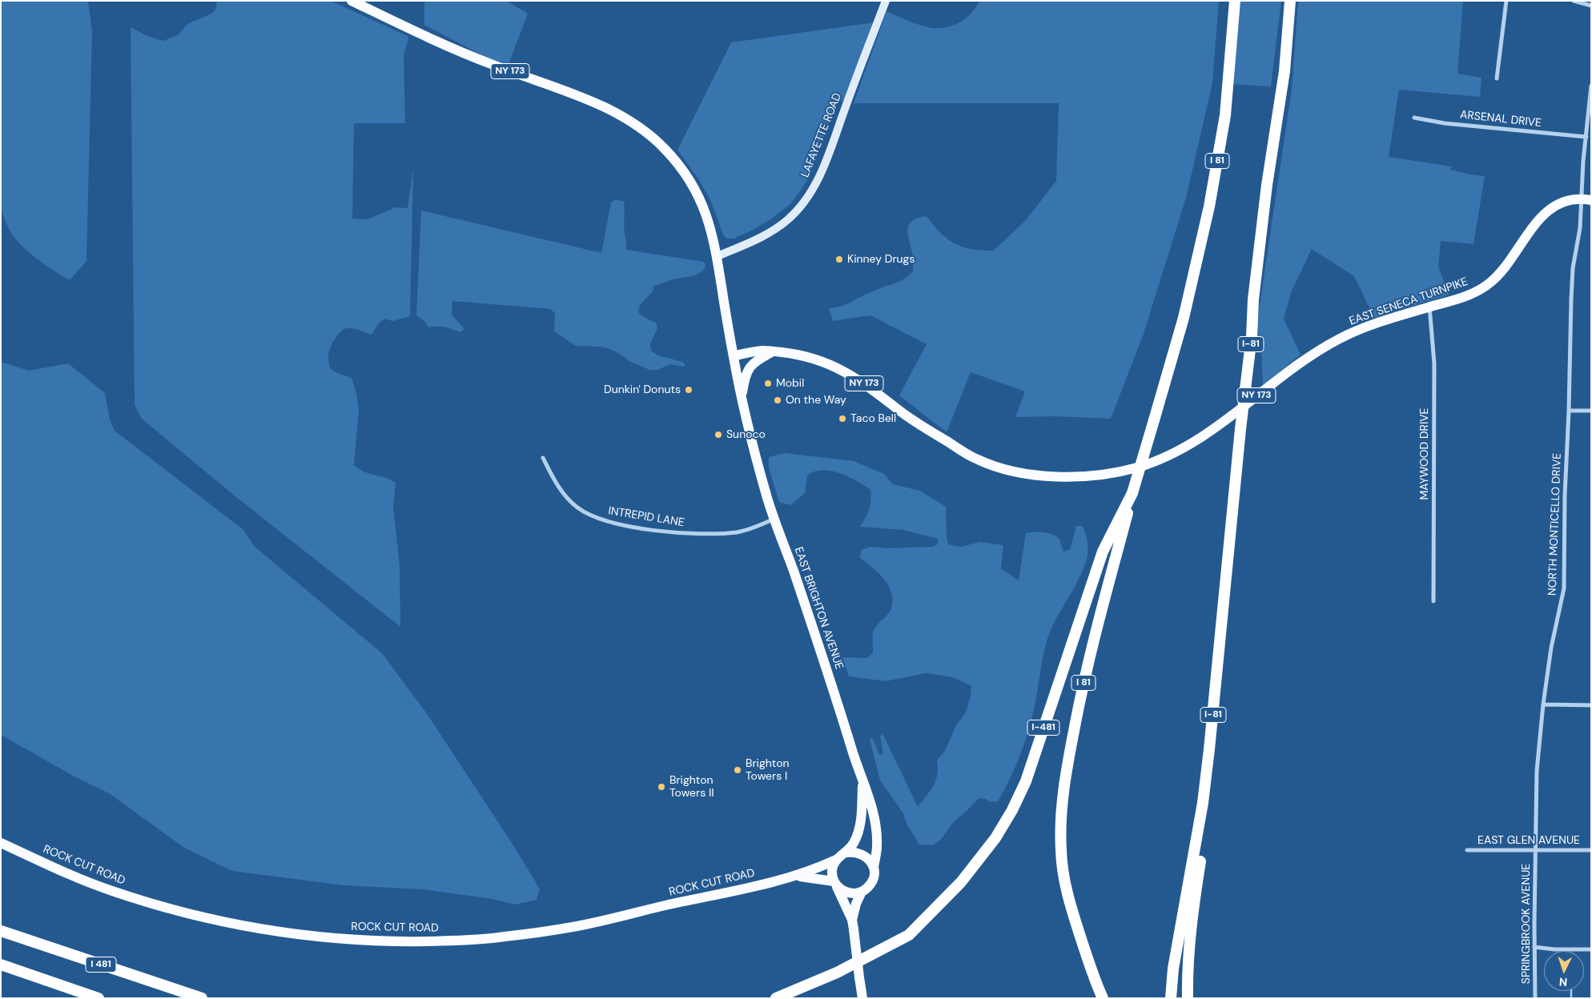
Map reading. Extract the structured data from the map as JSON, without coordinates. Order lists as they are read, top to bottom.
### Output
{
  "streets": {
    "highway": [
      "I 81",
      "I-81",
      "I-481",
      "I 481"
    ],
    "main road": [
      "NY 173",
      "EAST SENECA TURNPIKE",
      "EAST BRIGHTON AVENUE",
      "ROCK CUT ROAD"
    ],
    "street": [
      "ARSENAL DRIVE",
      "LAFAYETTE ROAD",
      "MAYWOOD DRIVE",
      "INTREPID LANE",
      "NORTH MONTICELLO DRIVE",
      "EAST GLEN AVENUE",
      "SPRINGBROOK AVENUE"
    ]
  },
  "crossings": [
    ["NY 173", "LAFAYETTE ROAD"],
    ["NY 173", "EAST SENECA TURNPIKE"],
    ["NY 173", "EAST BRIGHTON AVENUE"],
    ["ARSENAL DRIVE", "NORTH MONTICELLO DRIVE"],
    ["I 81", "I-481"],
    ["EAST SENECA TURNPIKE", "MAYWOOD DRIVE"],
    ["EAST SENECA TURNPIKE", "NORTH MONTICELLO DRIVE"],
    ["EAST SENECA TURNPIKE", "EAST BRIGHTON AVENUE"],
    ["INTREPID LANE", "EAST BRIGHTON AVENUE"],
    ["NORTH MONTICELLO DRIVE", "EAST GLEN AVENUE"],
    ["NORTH MONTICELLO DRIVE", "SPRINGBROOK AVENUE"],
    ["EAST BRIGHTON AVENUE", "ROCK CUT ROAD"],
    ["EAST GLEN AVENUE", "SPRINGBROOK AVENUE"]
  ],
  "places": [
    "Kinney Drugs",
    "Mobil",
    "Dunkin' Donuts",
    "On the Way",
    "Taco Bell",
    "Sunoco",
    "Brighton Towers I",
    "Brighton Towers II"
  ],
  "north": "bottom"
}
